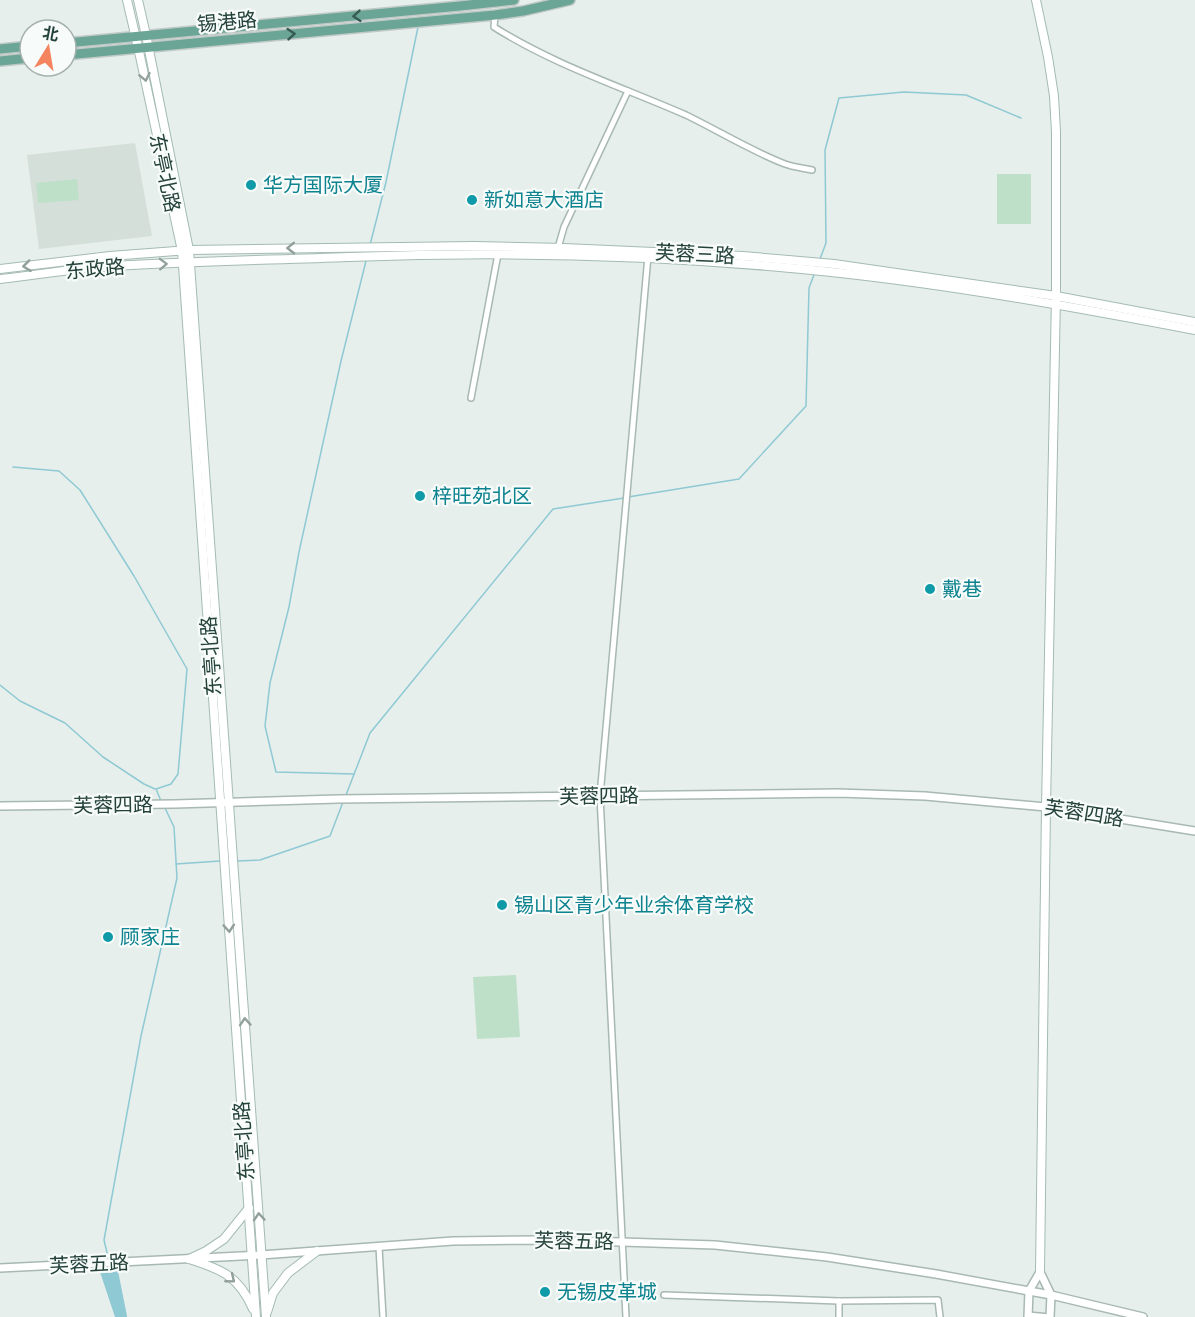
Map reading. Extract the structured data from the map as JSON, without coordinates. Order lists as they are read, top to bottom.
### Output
{
  "streets": {
    "main road": [
      "锡港路",
      "东亭北路",
      "芙蓉三路",
      "东政路"
    ],
    "street": ["芙蓉四路", "芙蓉五路"]
  },
  "crossings": [
    ["锡港路", "东亭北路"],
    ["东亭北路", "芙蓉三路"],
    ["东亭北路", "东政路"],
    ["东亭北路", "芙蓉四路"],
    ["东亭北路", "芙蓉五路"],
    ["芙蓉三路", "东政路"]
  ],
  "places": [
    "华方国际大厦",
    "新如意大酒店",
    "梓旺苑北区",
    "戴巷",
    "锡山区青少年业余体育学校",
    "顾家庄",
    "无锡皮革城"
  ],
  "north": "top"
}
